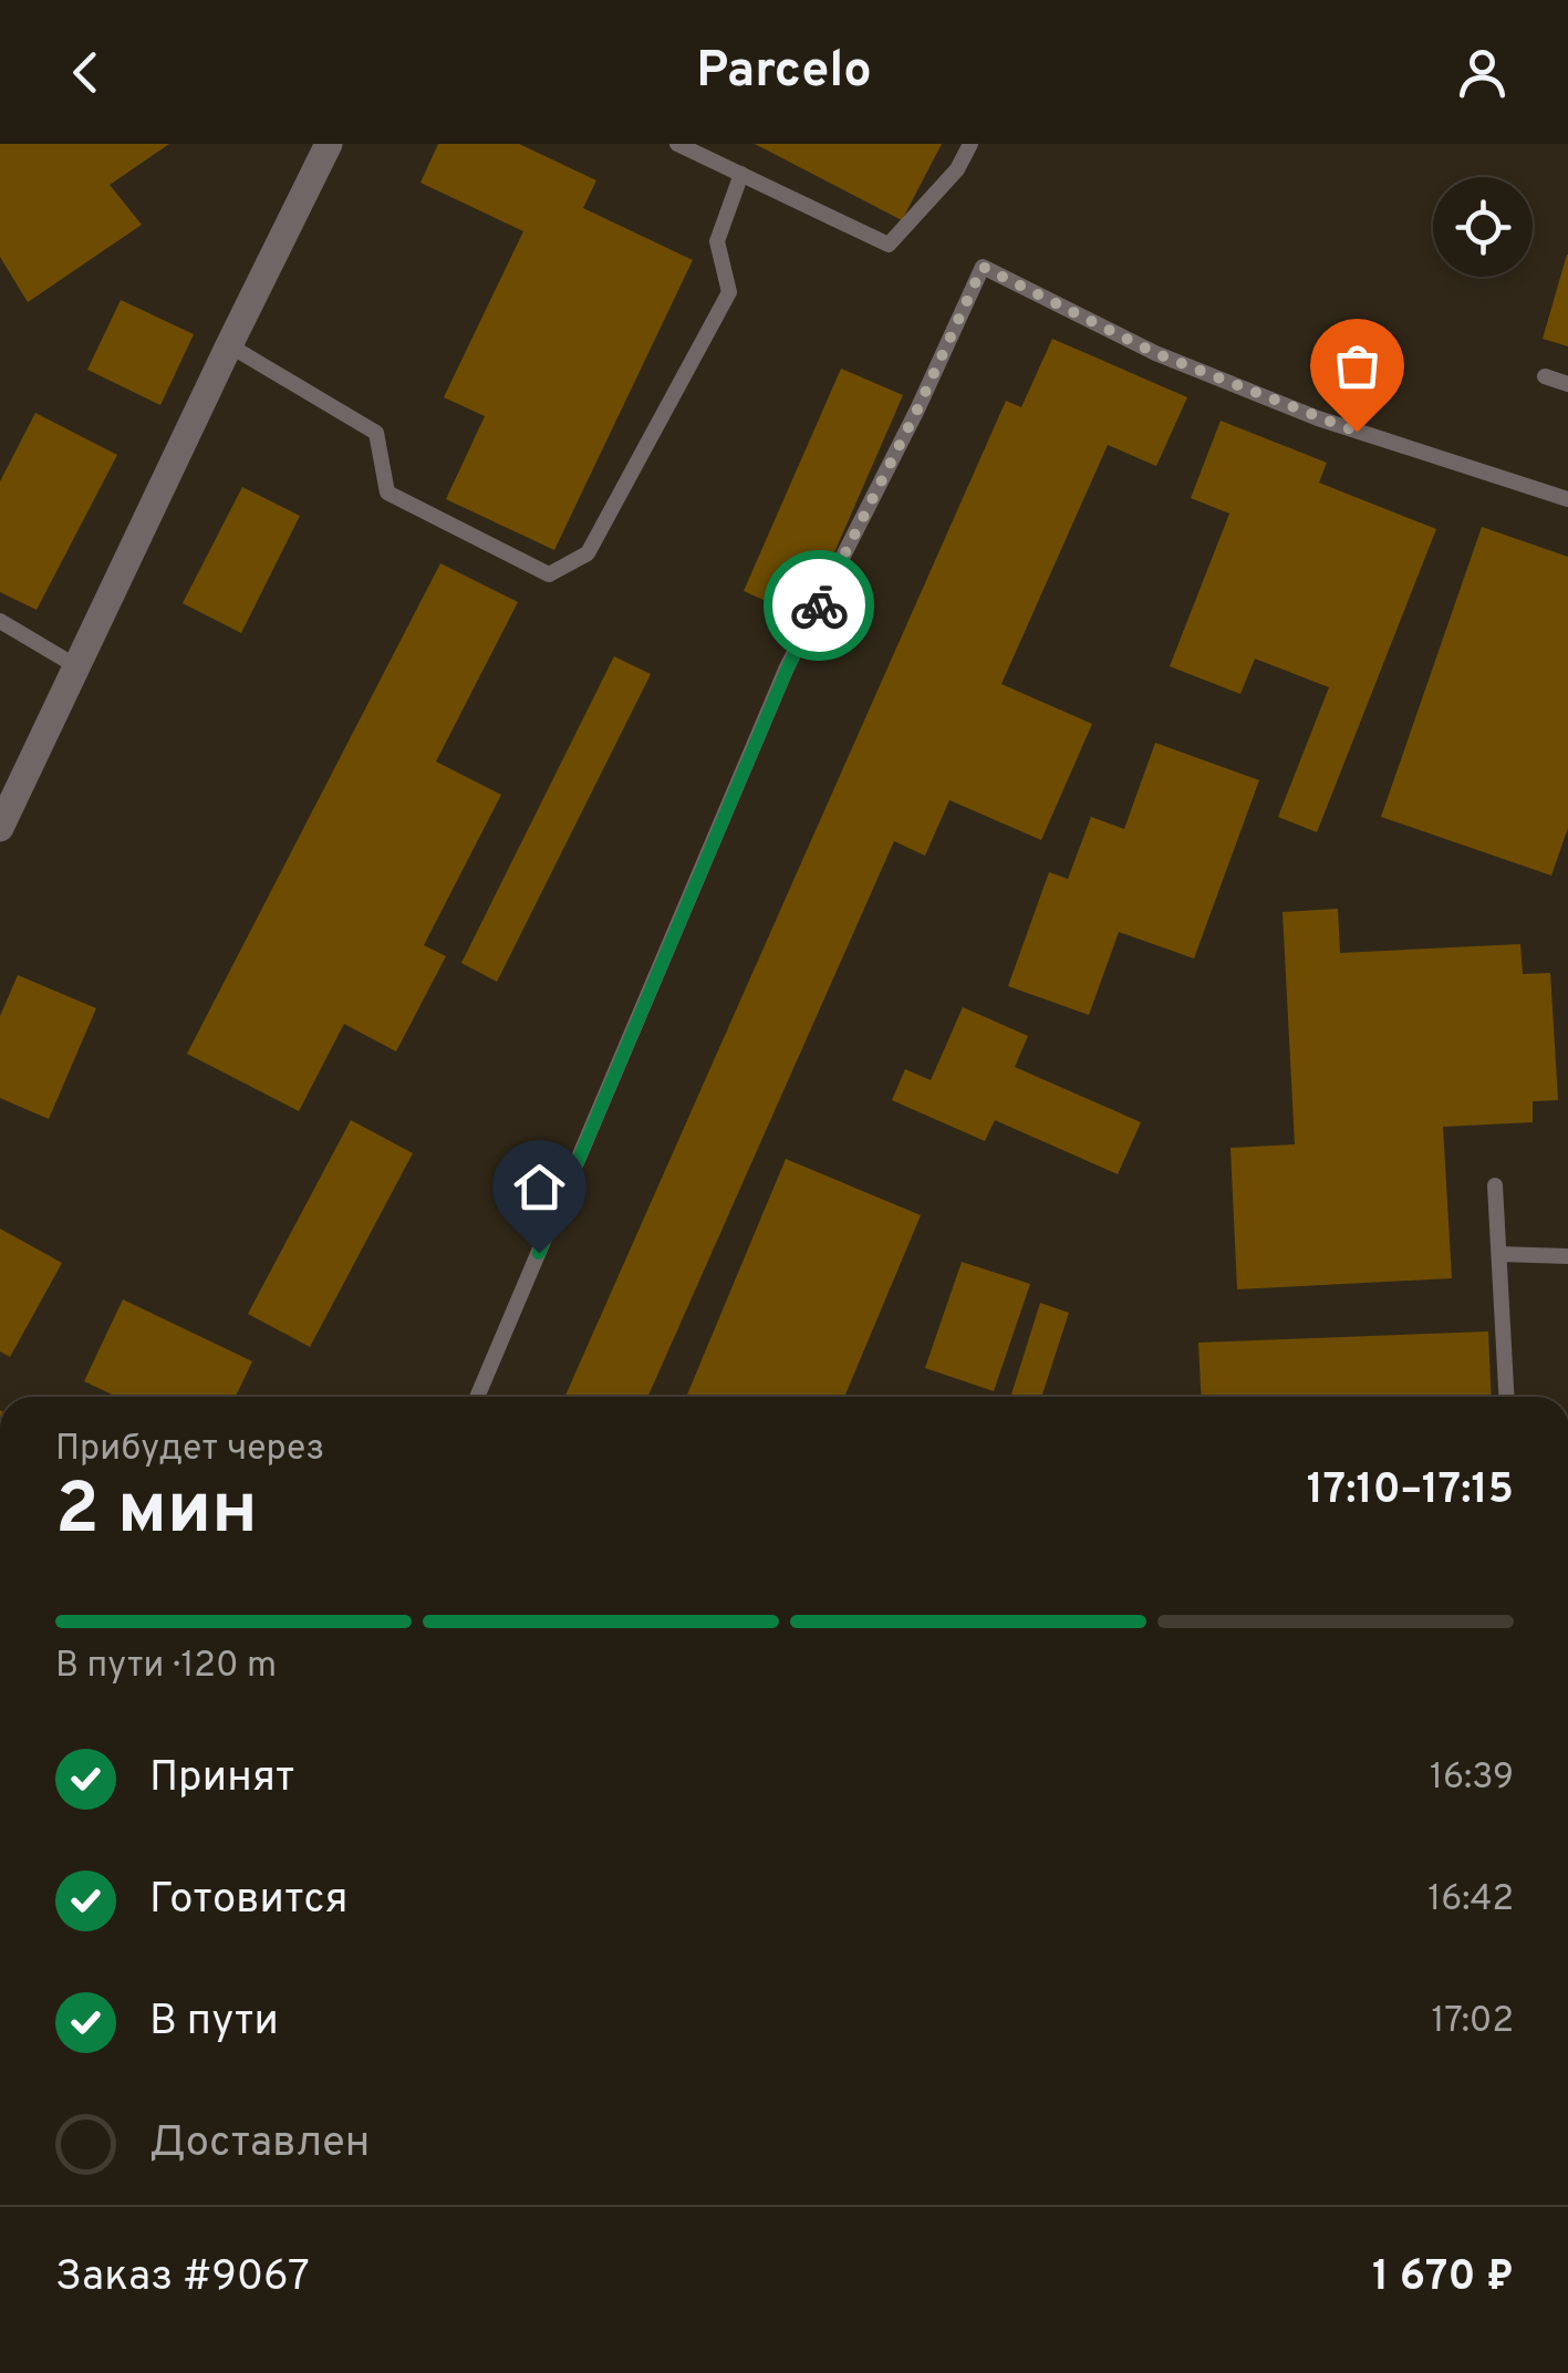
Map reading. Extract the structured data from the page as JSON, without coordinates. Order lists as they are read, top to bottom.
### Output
{
  "page": {
    "header": "Parcelo",
    "heading": ["2 мин", "Прибудет через", "17:10–17:15"],
    "panel": ["Заказ #9067", "1 670 ₽"],
    "bar": "В пути · 120 m",
    "list": [
      ["Принят", "16:39"],
      ["Готовится", "16:42"],
      ["В пути", "17:02"],
      "Доставлен"
    ]
  }
}
